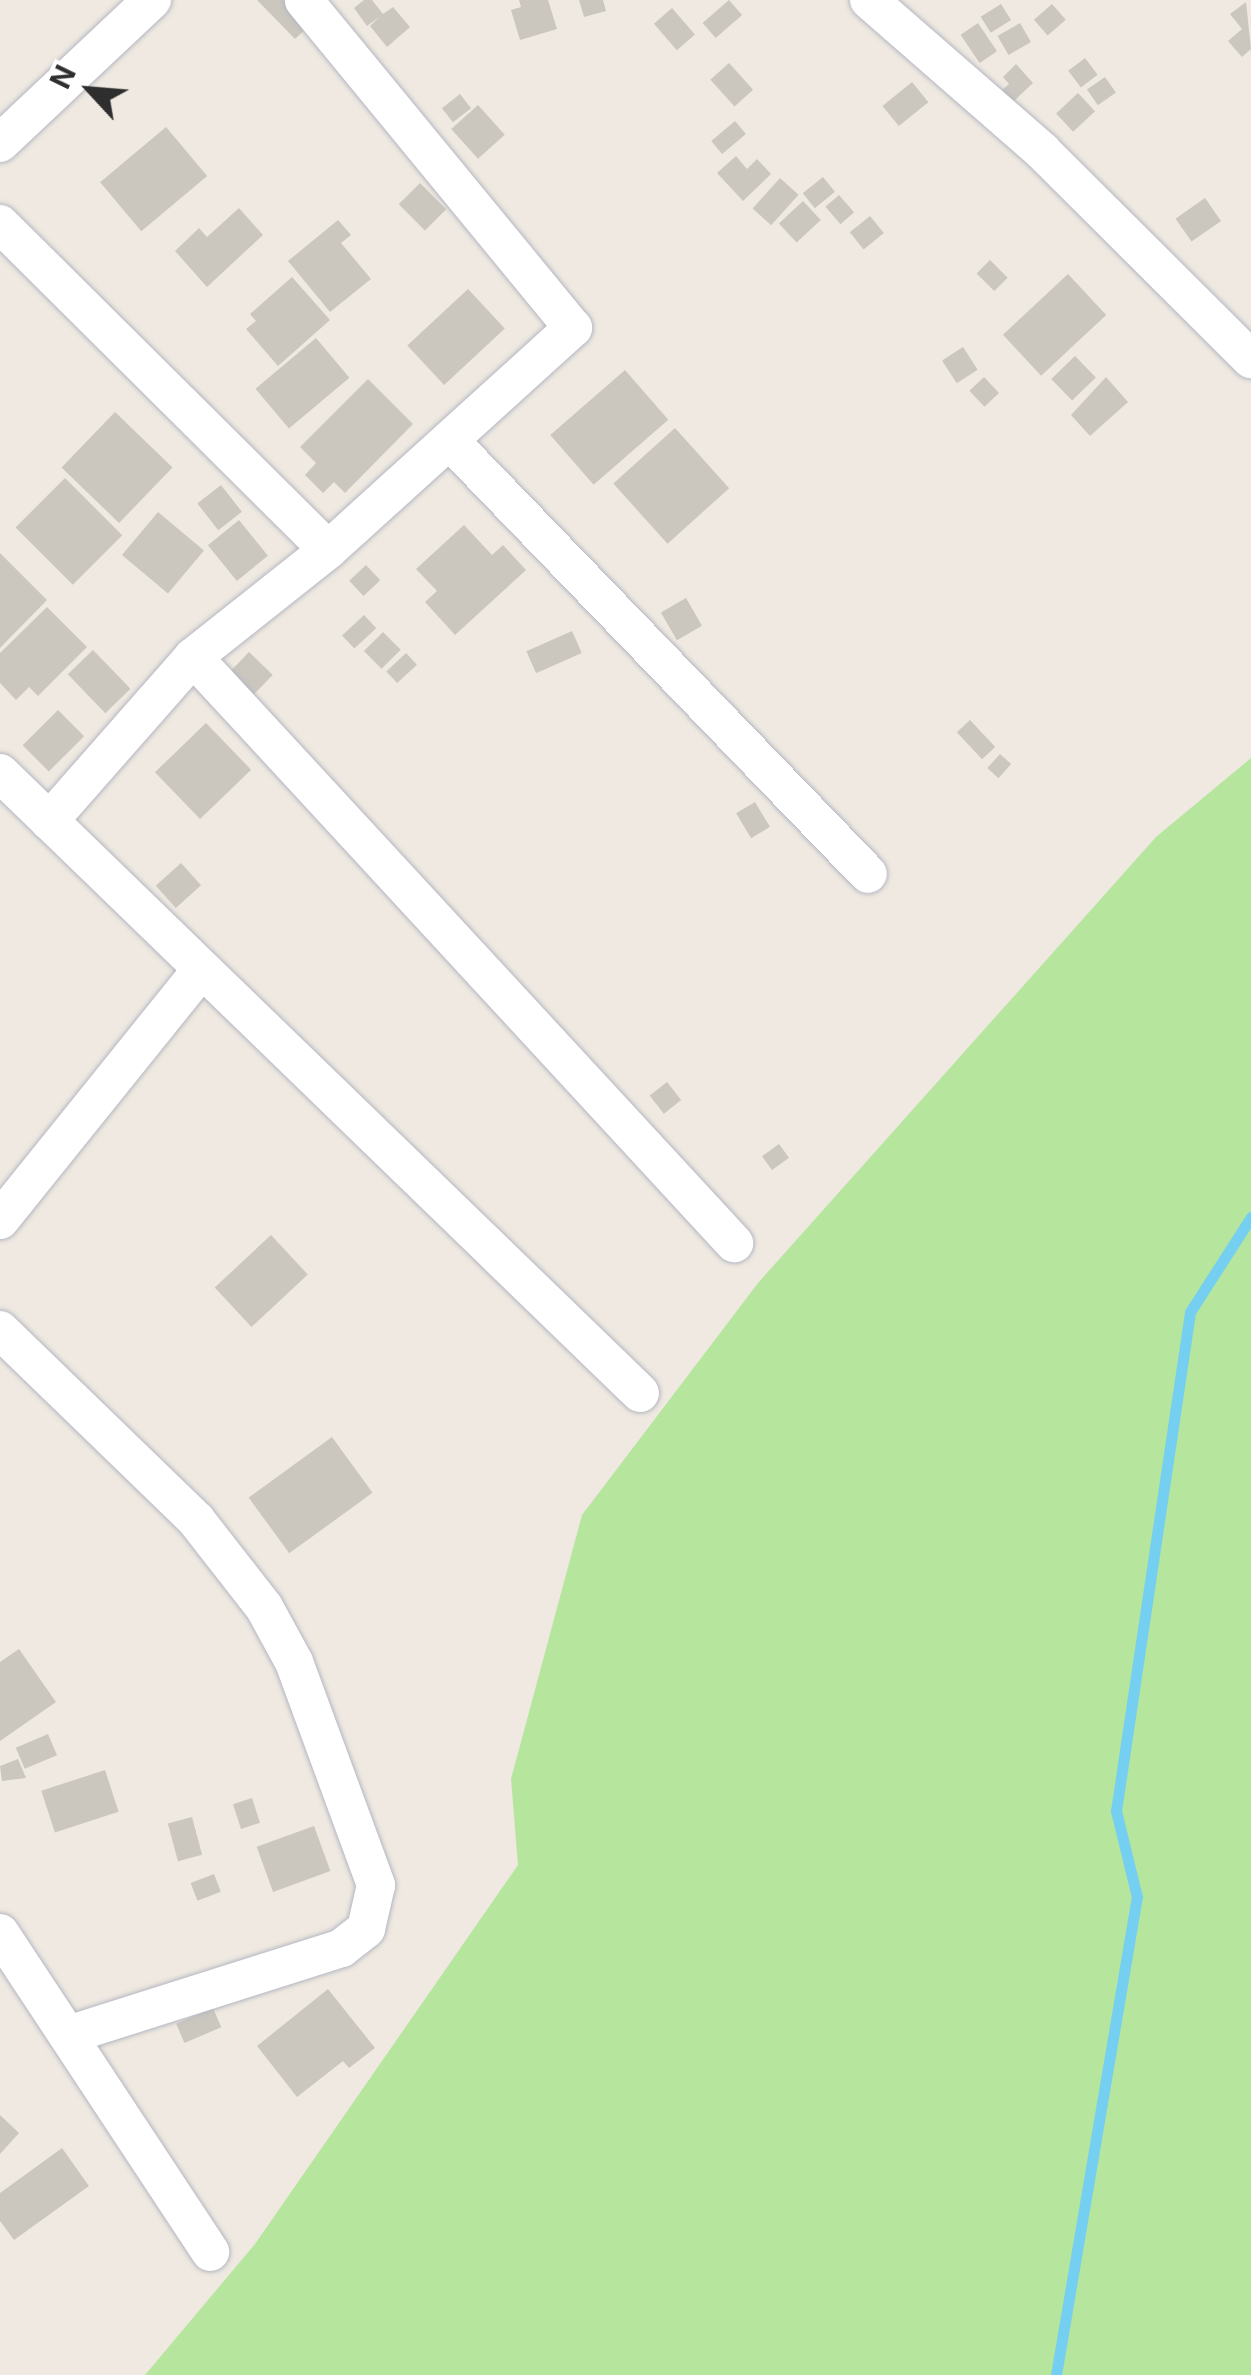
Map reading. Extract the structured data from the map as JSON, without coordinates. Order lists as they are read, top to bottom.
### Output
{
  "north": "top left"
}
